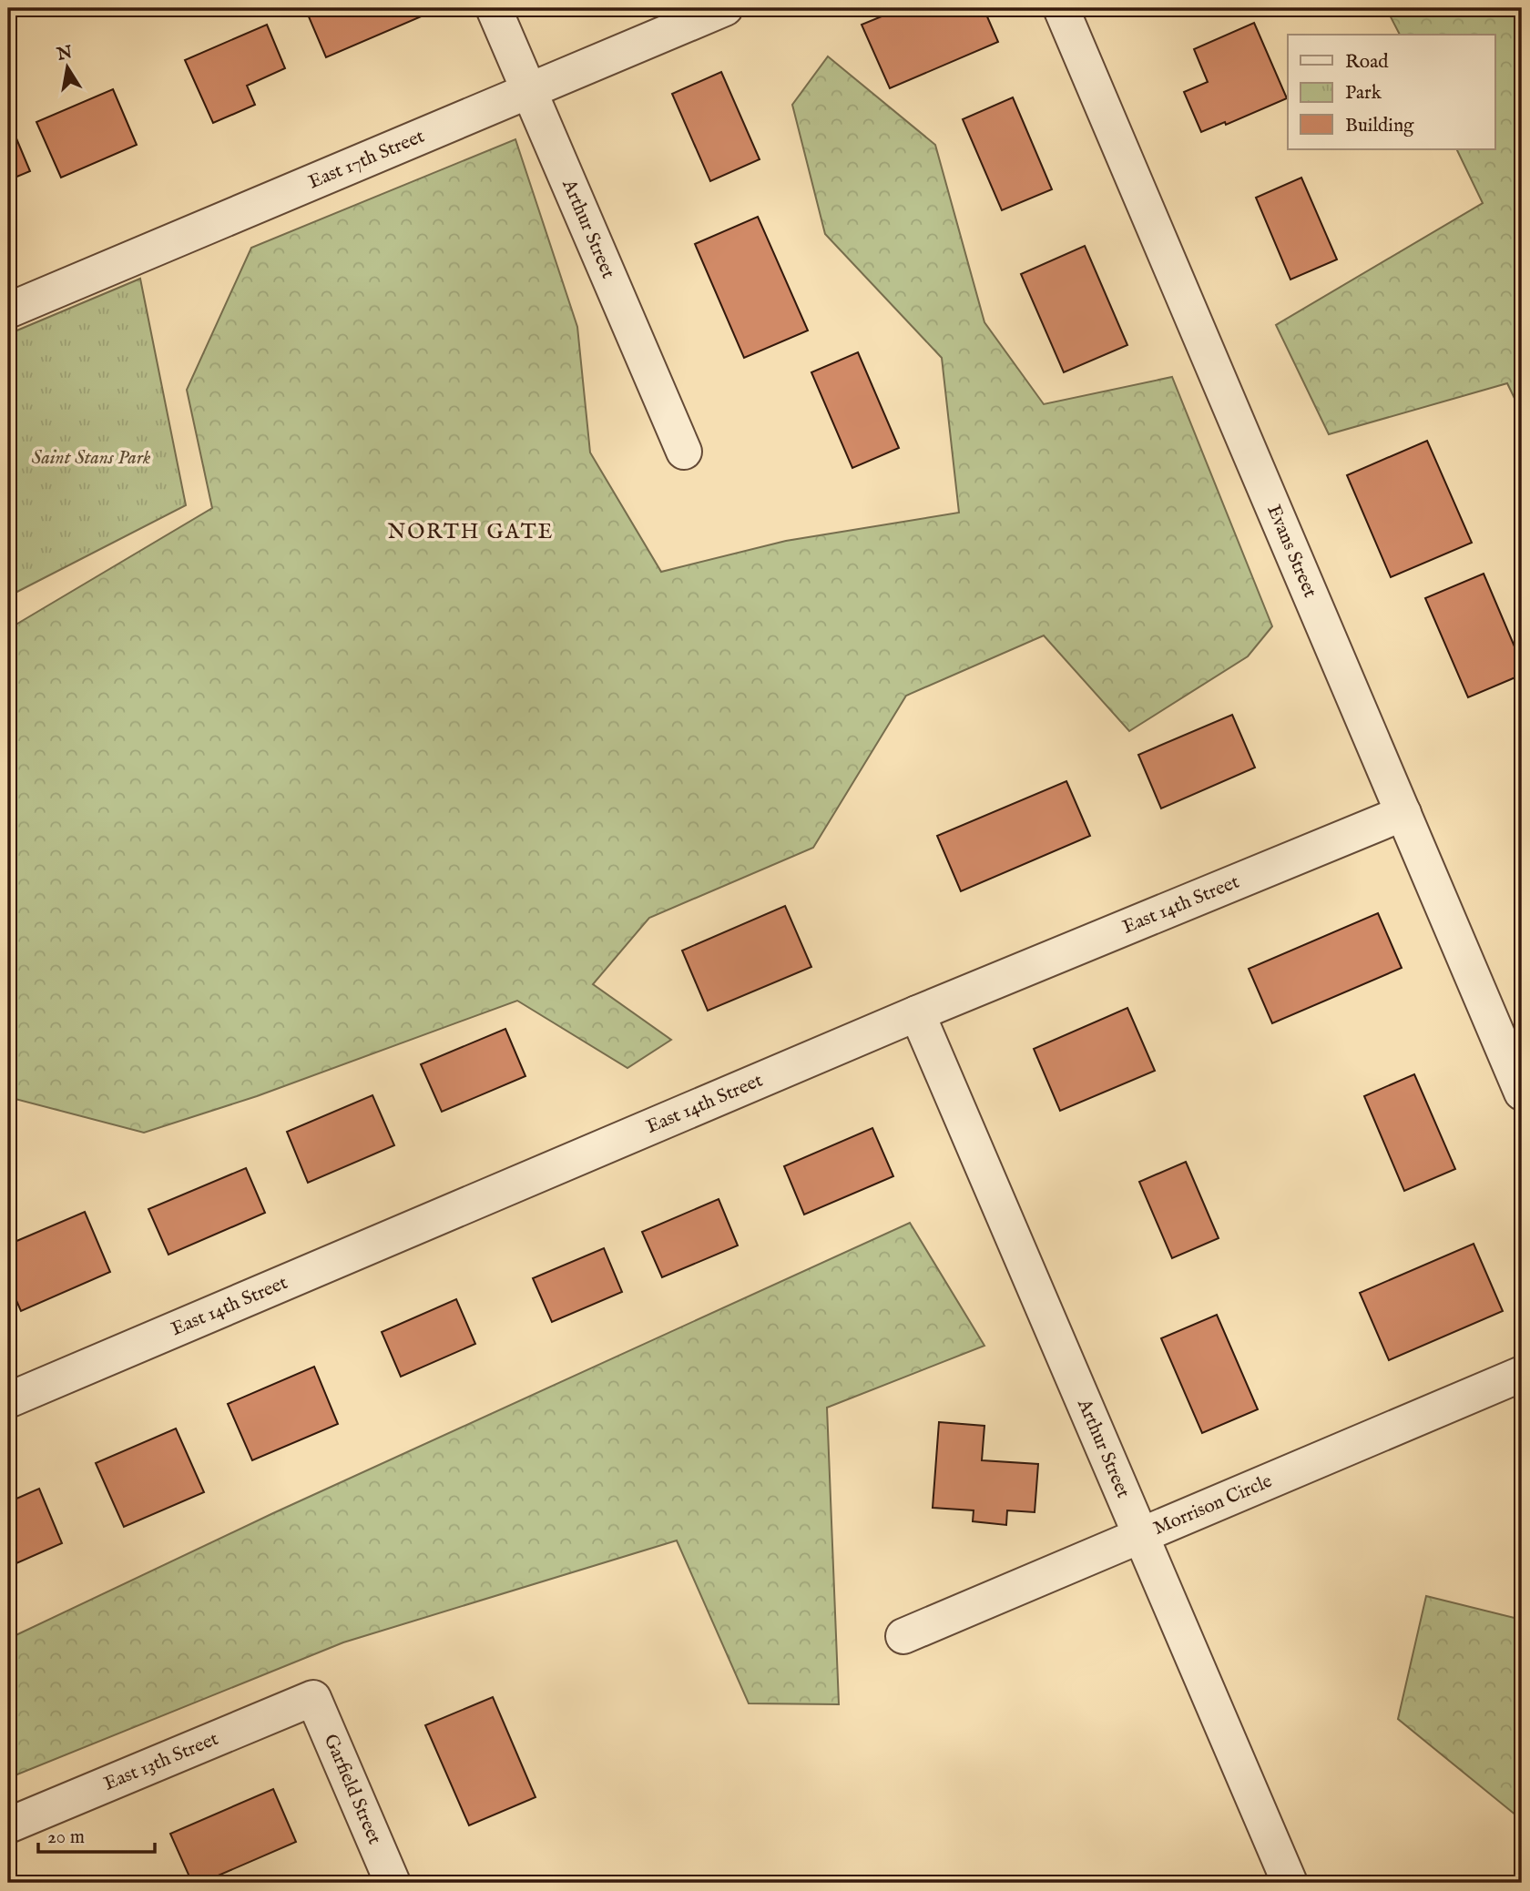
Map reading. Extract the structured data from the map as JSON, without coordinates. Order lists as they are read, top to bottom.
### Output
{
  "streets": {
    "street": [
      "East 17th Street",
      "Arthur Street",
      "Evans Street",
      "East 14th Street",
      "Morrison Circle",
      "East 13th Street",
      "Garfield Street"
    ]
  },
  "crossings": [
    ["East 17th Street", "Arthur Street"],
    ["Arthur Street", "East 14th Street"],
    ["Arthur Street", "Morrison Circle"],
    ["Evans Street", "East 14th Street"],
    ["East 13th Street", "Garfield Street"]
  ],
  "districts": ["NORTH GATE"],
  "parks": ["Saint Stans Park"],
  "legend": ["Road", "Park", "Building"],
  "scale_bar": "20 m",
  "north": "top"
}
